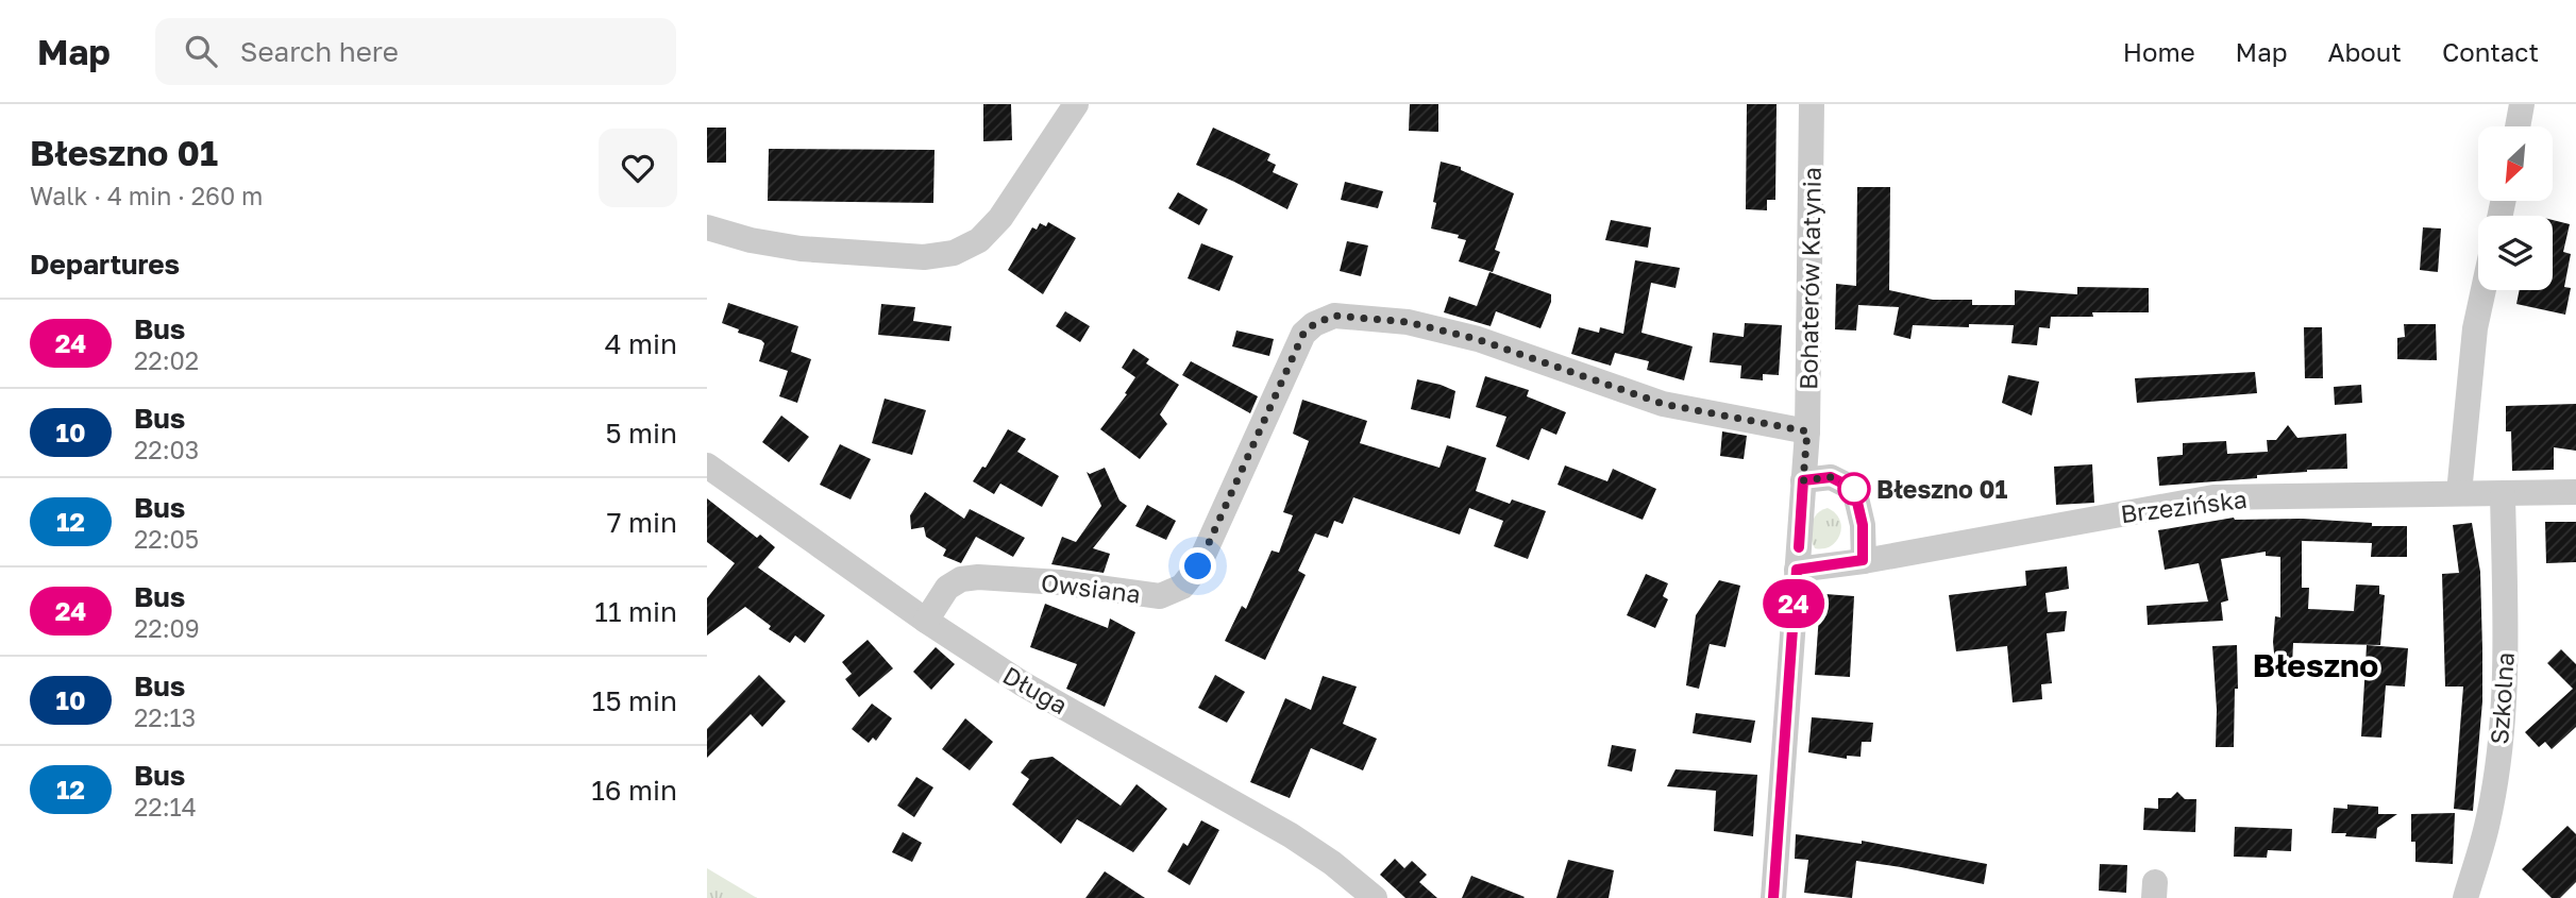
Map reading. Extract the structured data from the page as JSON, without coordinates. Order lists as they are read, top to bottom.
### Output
{
  "streets": {
    "street": [
      "Bohaterów Katynia",
      "Brzezińska",
      "Owsiana",
      "Długa",
      "Szkolna"
    ]
  },
  "crossings": [
    ["Bohaterów Katynia", "Brzezińska"],
    ["Bohaterów Katynia", "Owsiana"],
    ["Brzezińska", "Szkolna"],
    ["Owsiana", "Długa"]
  ],
  "districts": ["Błeszno"],
  "places": ["Błeszno 01"],
  "lines": ["bus line 24"],
  "north": "bottom left",
  "page": {
    "header": "Map",
    "search": "Search here",
    "nav": [
      "Home",
      "Map",
      "About",
      "Contact"
    ],
    "heading": [
      ["Błeszno 01", "Walk · 4 min · 260 m"],
      "Departures"
    ],
    "on_map": "24",
    "list": [
      {
        "mark": "24",
        "name": "Bus",
        "note": "22:02",
        "value": "4 min"
      },
      {
        "mark": "10",
        "name": "Bus",
        "note": "22:03",
        "value": "5 min"
      },
      {
        "mark": "12",
        "name": "Bus",
        "note": "22:05",
        "value": "7 min"
      },
      {
        "mark": "24",
        "name": "Bus",
        "note": "22:09",
        "value": "11 min"
      },
      {
        "mark": "10",
        "name": "Bus",
        "note": "22:13",
        "value": "15 min"
      },
      {
        "mark": "12",
        "name": "Bus",
        "note": "22:14",
        "value": "16 min"
      }
    ]
  }
}
